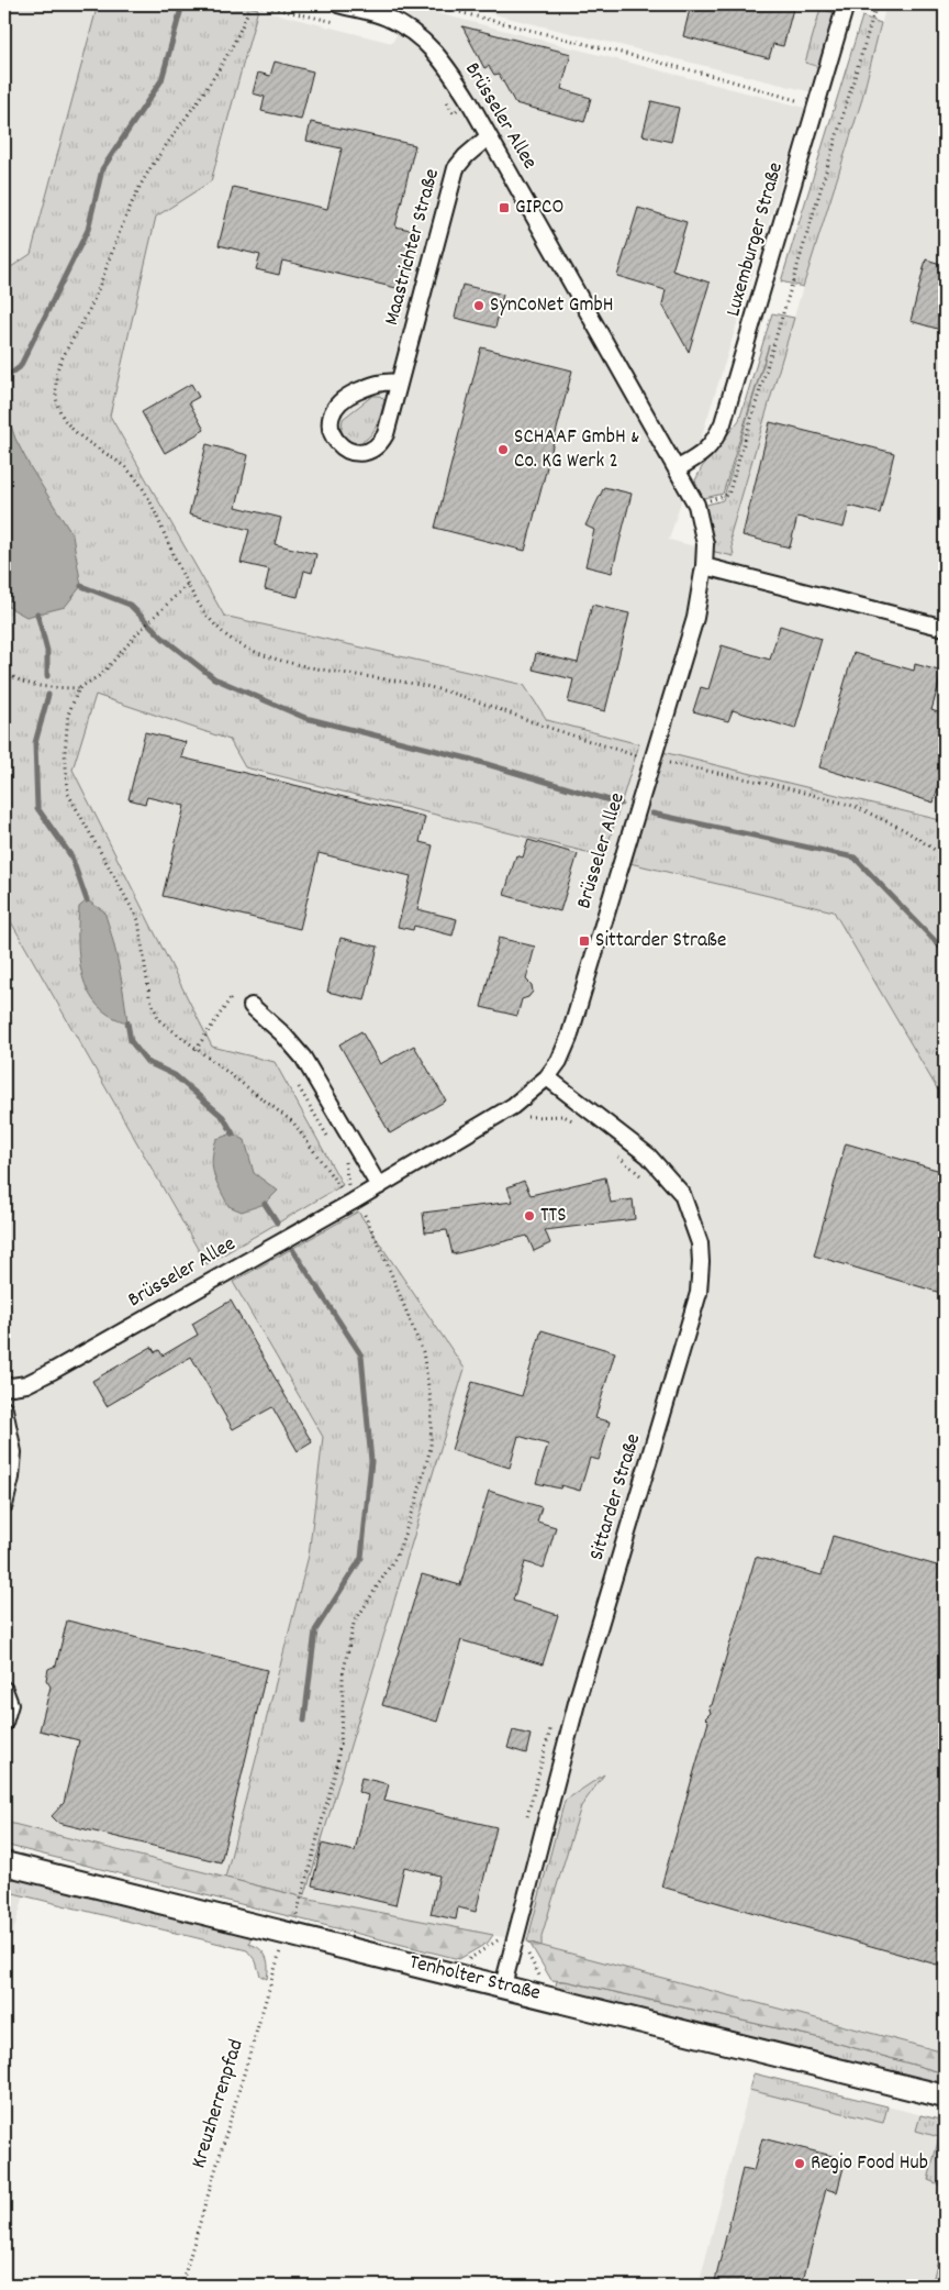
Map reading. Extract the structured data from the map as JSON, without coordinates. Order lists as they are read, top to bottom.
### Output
{
  "streets": {
    "street": [
      "Brüsseler Allee",
      "Luxemburger Straße",
      "Maastrichter Straße",
      "Sittarder Straße",
      "Tenholter Straße"
    ],
    "path": ["Kreuzherrenpfad"]
  },
  "crossings": [
    ["Brüsseler Allee", "Luxemburger Straße"],
    ["Brüsseler Allee", "Maastrichter Straße"],
    ["Brüsseler Allee", "Sittarder Straße"],
    ["Sittarder Straße", "Tenholter Straße"],
    ["Tenholter Straße", "Kreuzherrenpfad"]
  ],
  "places": {
    "transit": ["GIPCO", "Sittarder Straße"],
    "other": [
      "SynCoNet GmbH",
      "SCHAAF GmbH & Co. KG Werk 2",
      "TTS",
      "Regio Food Hub"
    ]
  }
}
